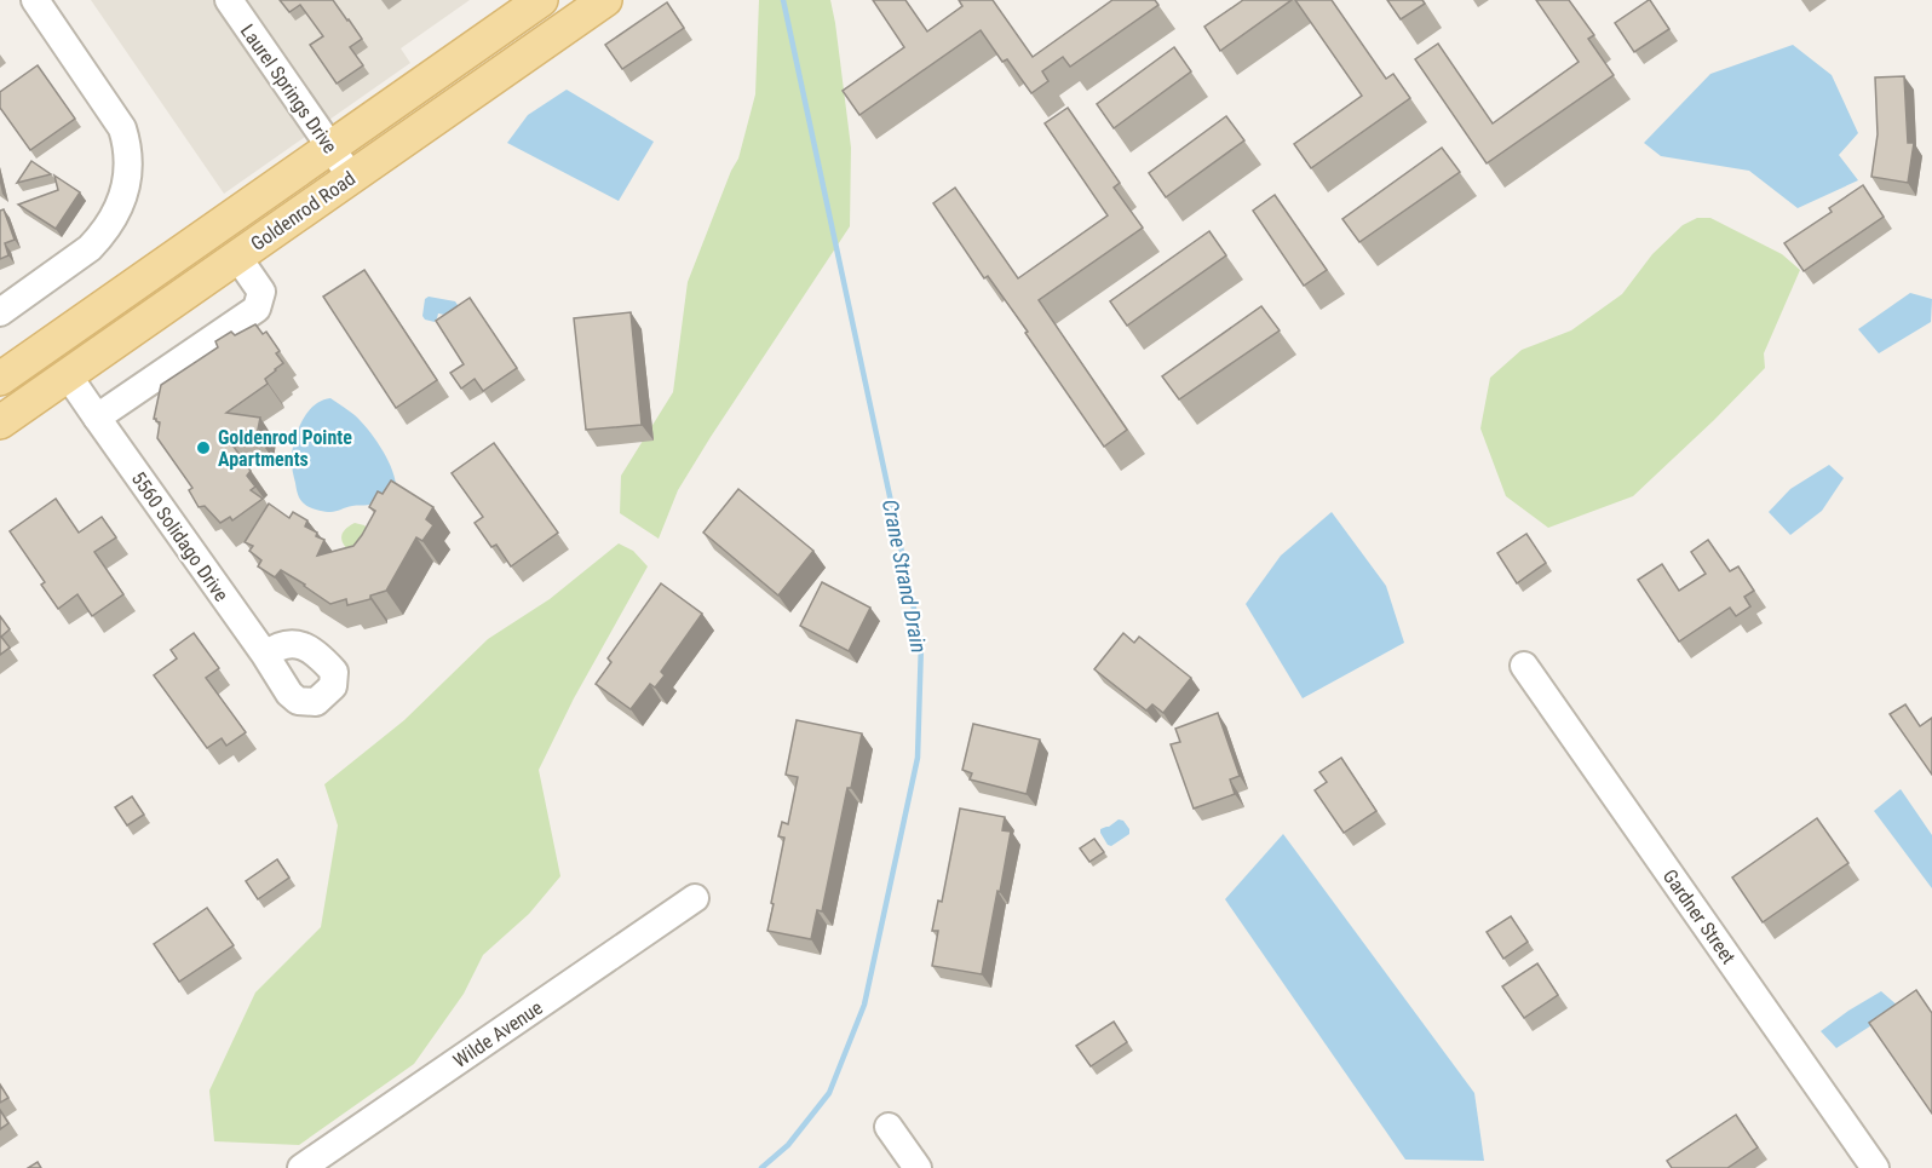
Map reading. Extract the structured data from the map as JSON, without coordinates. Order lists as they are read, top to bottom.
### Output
{
  "streets": {
    "main road": ["Goldenrod Road"],
    "street": [
      "Laurel Springs Drive",
      "5560 Solidago Drive",
      "Gardner Street",
      "Wilde Avenue"
    ]
  },
  "crossings": [
    ["Laurel Springs Drive", "Goldenrod Road"],
    ["Goldenrod Road", "5560 Solidago Drive"]
  ],
  "water": ["Crane Strand Drain"],
  "places": ["Goldenrod Pointe Apartments"]
}
